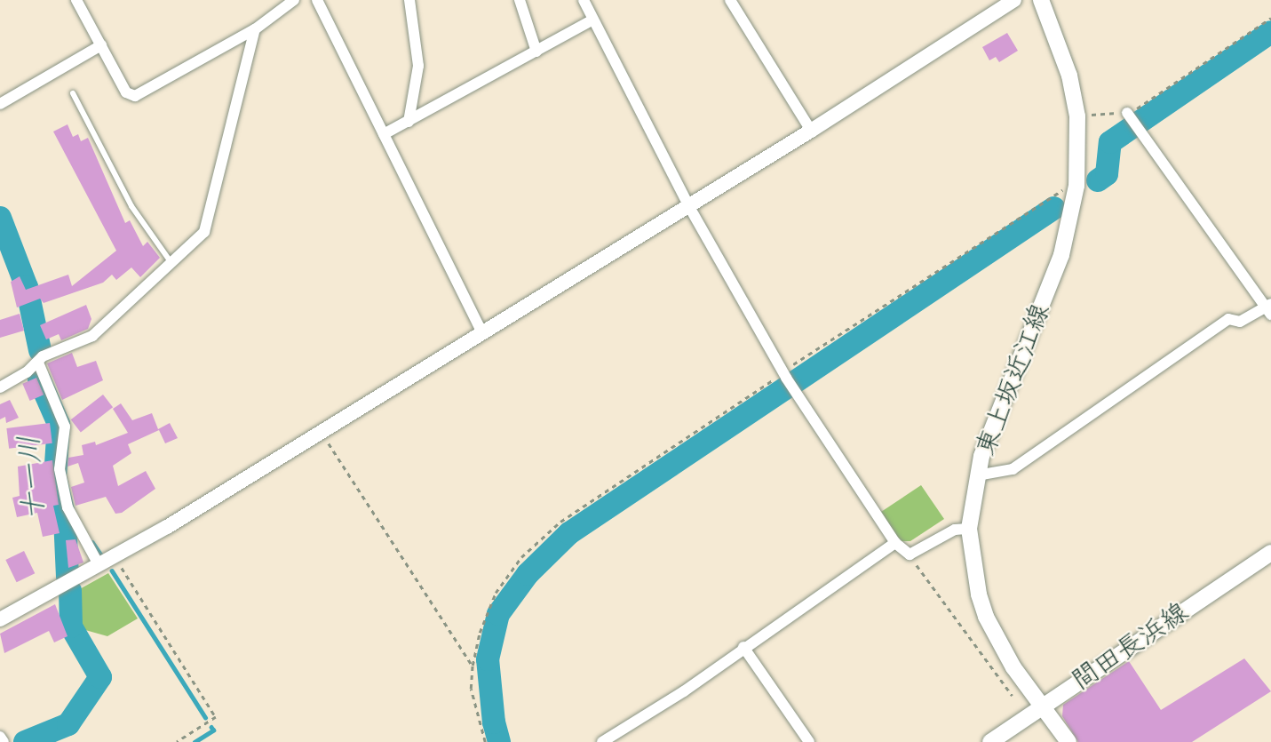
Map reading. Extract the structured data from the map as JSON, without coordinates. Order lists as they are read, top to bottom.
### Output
{
  "streets": {
    "main road": ["東上坂近江線", "間田長浜線"]
  },
  "crossings": [
    ["東上坂近江線", "間田長浜線"]
  ],
  "water": ["十一川"]
}
